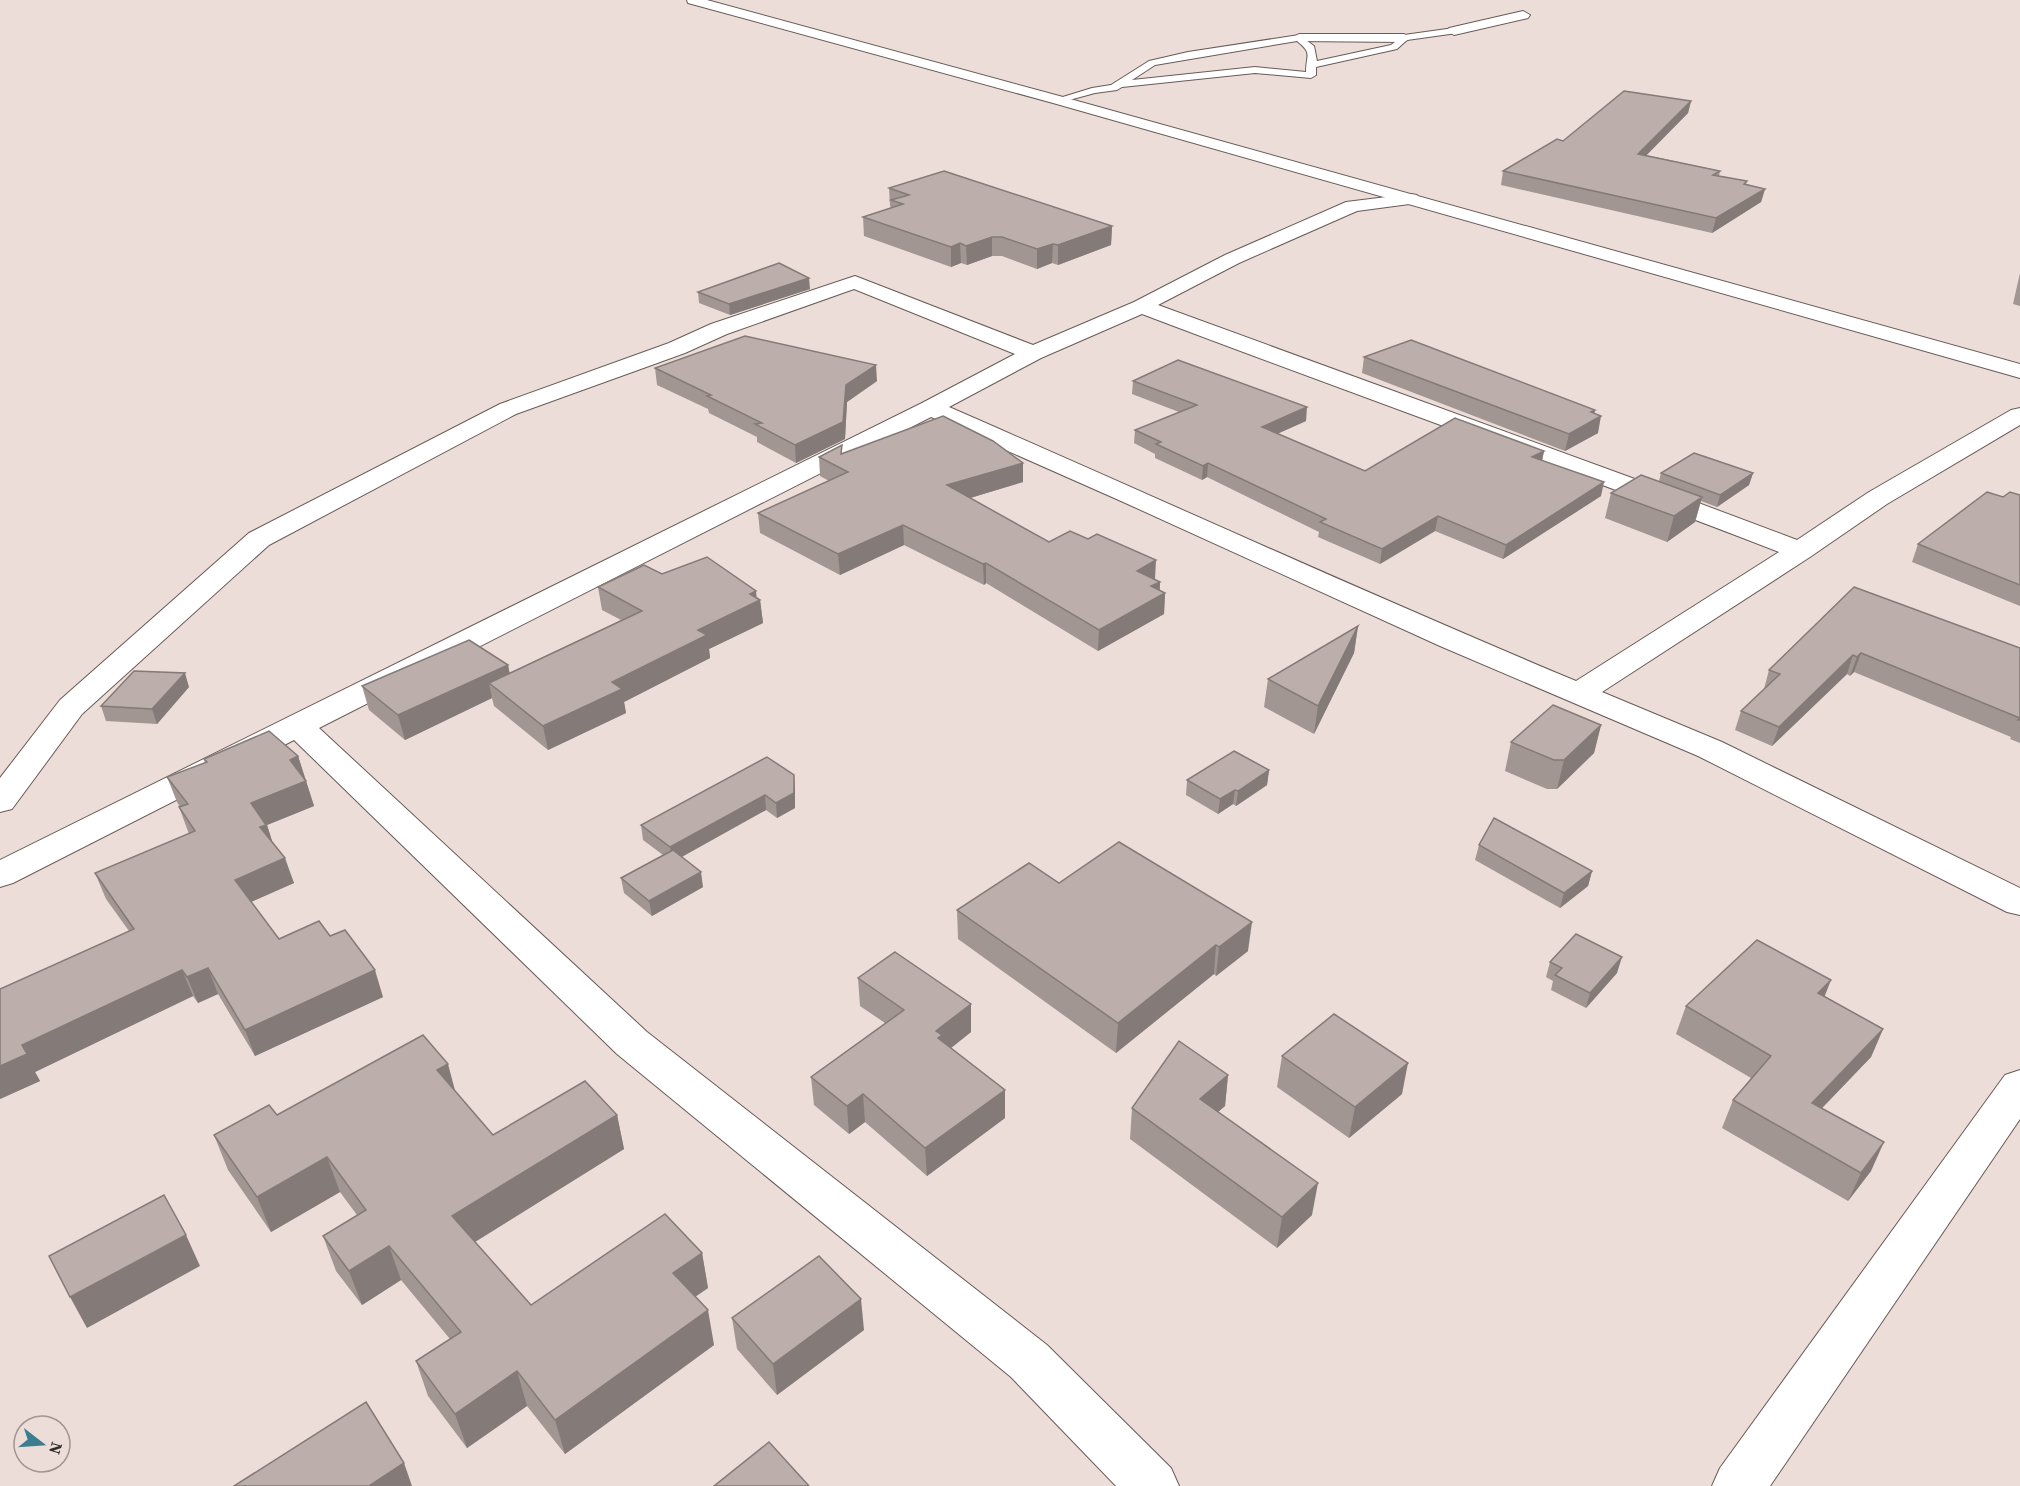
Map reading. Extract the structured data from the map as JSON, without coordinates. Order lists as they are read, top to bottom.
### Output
{
  "north": "right"
}
